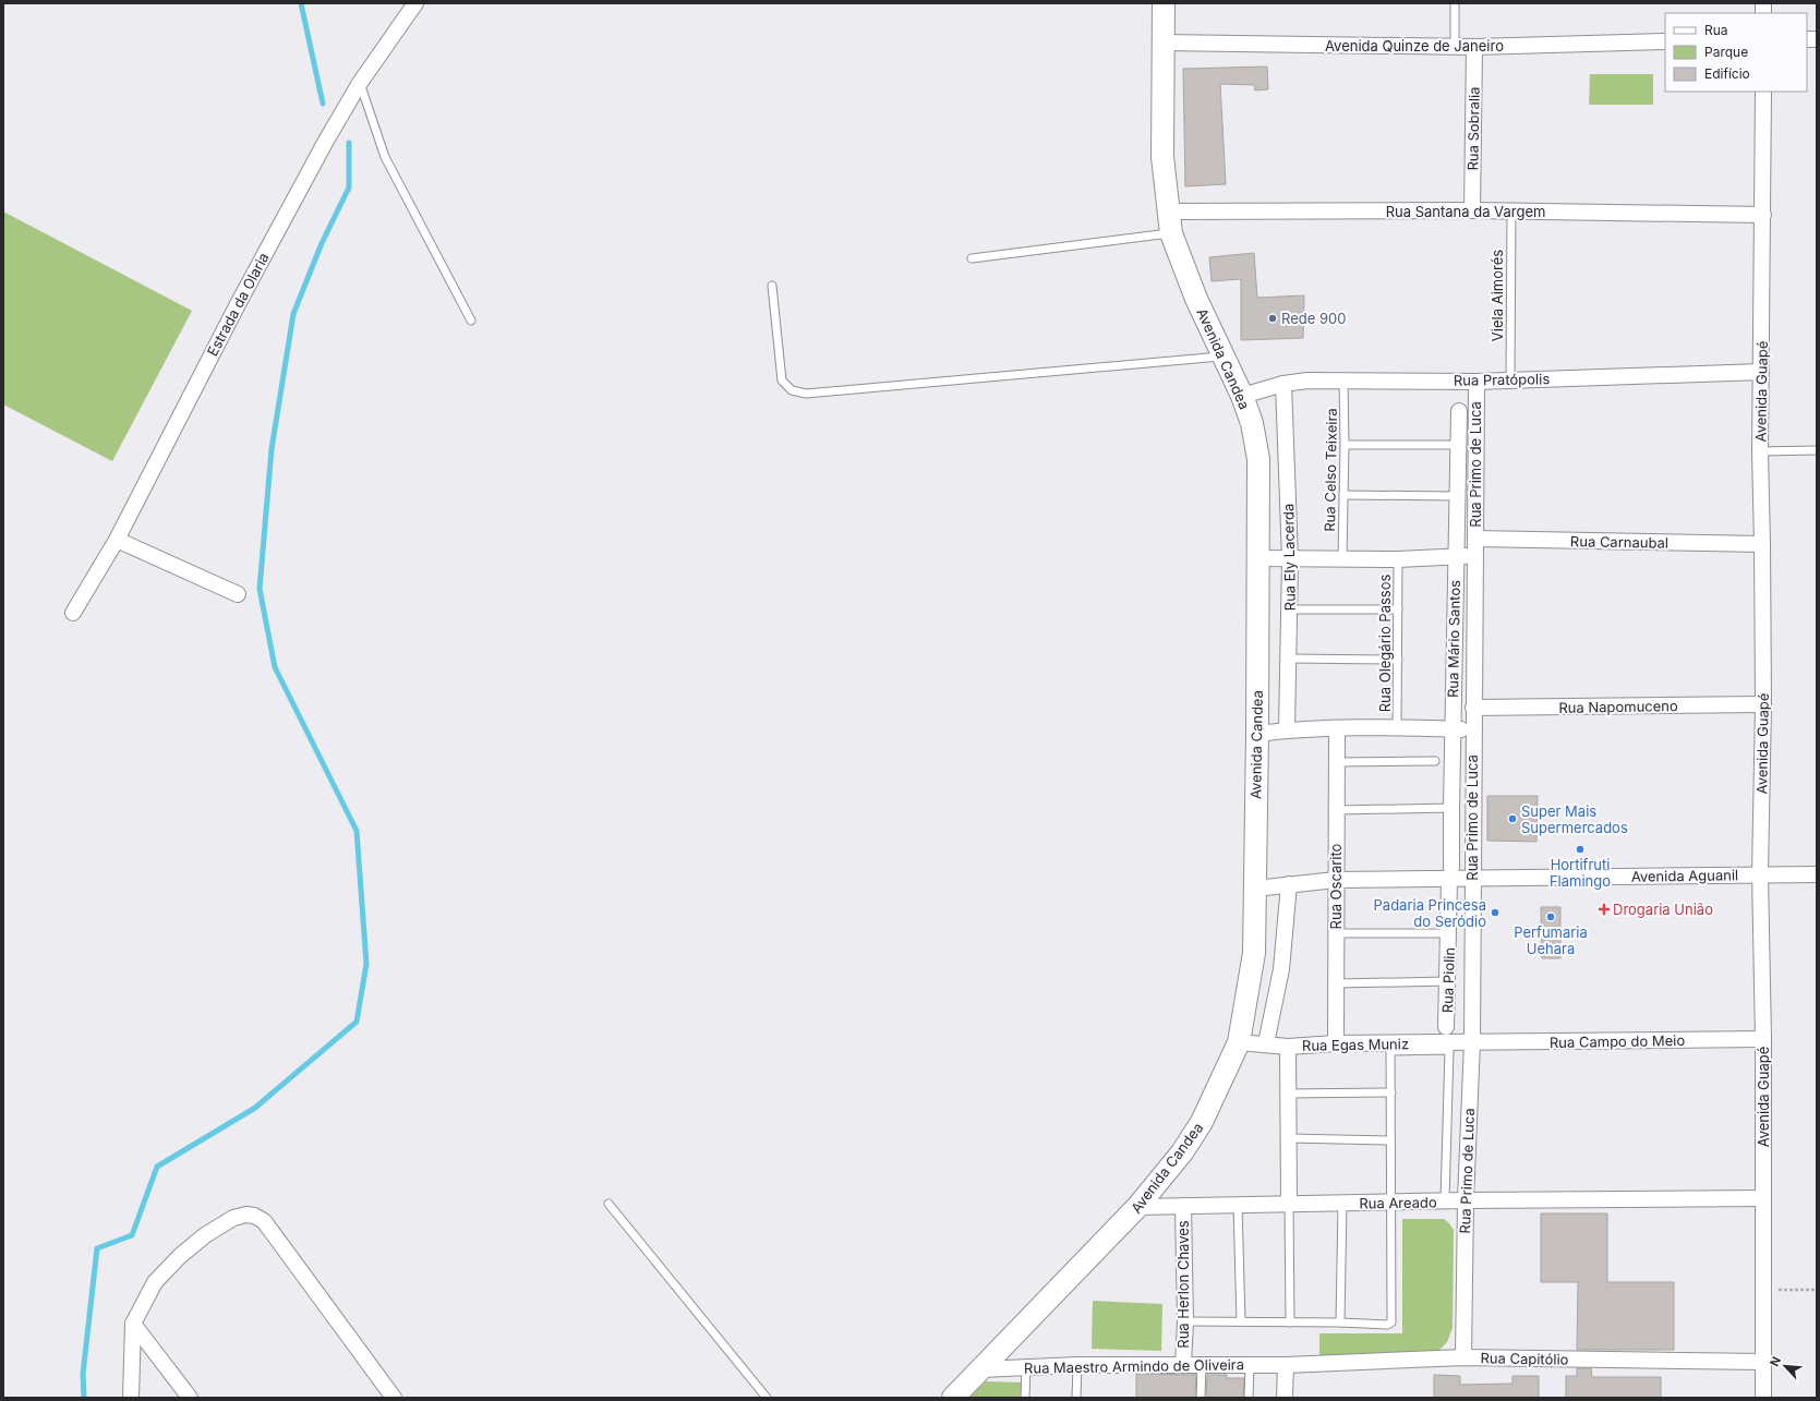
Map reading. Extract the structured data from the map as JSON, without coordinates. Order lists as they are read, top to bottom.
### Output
{
  "streets": {
    "main road": ["Avenida Candea"],
    "street": [
      "Avenida Quinze de Janeiro",
      "Rua Sobralia",
      "Rua Santana da Vargem",
      "Estrada da Olaria",
      "Rua Pratópolis",
      "Avenida Guapé",
      "Rua Primo de Luca",
      "Rua Carnaubal",
      "Rua Ely Lacerda",
      "Rua Mário Santos",
      "Rua Napomuceno",
      "Avenida Aguanil",
      "Rua Oscarito",
      "Rua Piolin",
      "Rua Campo do Meio",
      "Rua Egas Muniz",
      "Rua Areado",
      "Rua Herlon Chaves",
      "Rua Capitólio",
      "Rua Maestro Armindo de Oliveira"
    ],
    "lane": ["Viela Aimorés", "Rua Celso Teixeira", "Rua Olegário Passos"]
  },
  "crossings": [
    ["Avenida Quinze de Janeiro", "Rua Sobralia"],
    ["Avenida Quinze de Janeiro", "Avenida Candea"],
    ["Rua Sobralia", "Rua Santana da Vargem"],
    ["Rua Santana da Vargem", "Viela Aimorés"],
    ["Rua Santana da Vargem", "Avenida Candea"],
    ["Rua Santana da Vargem", "Avenida Guapé"],
    ["Viela Aimorés", "Rua Pratópolis"],
    ["Avenida Candea", "Rua Pratópolis"],
    ["Avenida Candea", "Avenida Aguanil"],
    ["Avenida Candea", "Rua Egas Muniz"],
    ["Avenida Candea", "Rua Areado"],
    ["Avenida Candea", "Rua Maestro Armindo de Oliveira"],
    ["Rua Pratópolis", "Avenida Guapé"],
    ["Rua Pratópolis", "Rua Primo de Luca"],
    ["Rua Pratópolis", "Rua Celso Teixeira"],
    ["Rua Pratópolis", "Rua Ely Lacerda"],
    ["Avenida Guapé", "Rua Carnaubal"],
    ["Avenida Guapé", "Rua Napomuceno"],
    ["Avenida Guapé", "Avenida Aguanil"],
    ["Avenida Guapé", "Rua Campo do Meio"],
    ["Avenida Guapé", "Rua Areado"],
    ["Avenida Guapé", "Rua Capitólio"],
    ["Rua Primo de Luca", "Rua Carnaubal"],
    ["Rua Primo de Luca", "Rua Napomuceno"],
    ["Rua Primo de Luca", "Avenida Aguanil"],
    ["Rua Primo de Luca", "Rua Campo do Meio"],
    ["Rua Primo de Luca", "Rua Egas Muniz"],
    ["Rua Primo de Luca", "Rua Areado"],
    ["Rua Primo de Luca", "Rua Capitólio"],
    ["Rua Mário Santos", "Avenida Aguanil"],
    ["Rua Mário Santos", "Rua Piolin"],
    ["Avenida Aguanil", "Rua Oscarito"],
    ["Avenida Aguanil", "Rua Piolin"],
    ["Rua Oscarito", "Rua Egas Muniz"],
    ["Rua Campo do Meio", "Rua Egas Muniz"],
    ["Rua Egas Muniz", "Rua Areado"],
    ["Rua Areado", "Rua Herlon Chaves"],
    ["Rua Herlon Chaves", "Rua Maestro Armindo de Oliveira"],
    ["Rua Capitólio", "Rua Maestro Armindo de Oliveira"]
  ],
  "places": {
    "other": [
      "Rede 900",
      "Super Mais Supermercados",
      "Hortifruti Flamingo",
      "Padaria Princesa do Seródio",
      "Perfumaria Uehara"
    ],
    "health": ["Drogaria União"]
  },
  "legend": ["Rua", "Parque", "Edifício"],
  "north": "top left"
}
